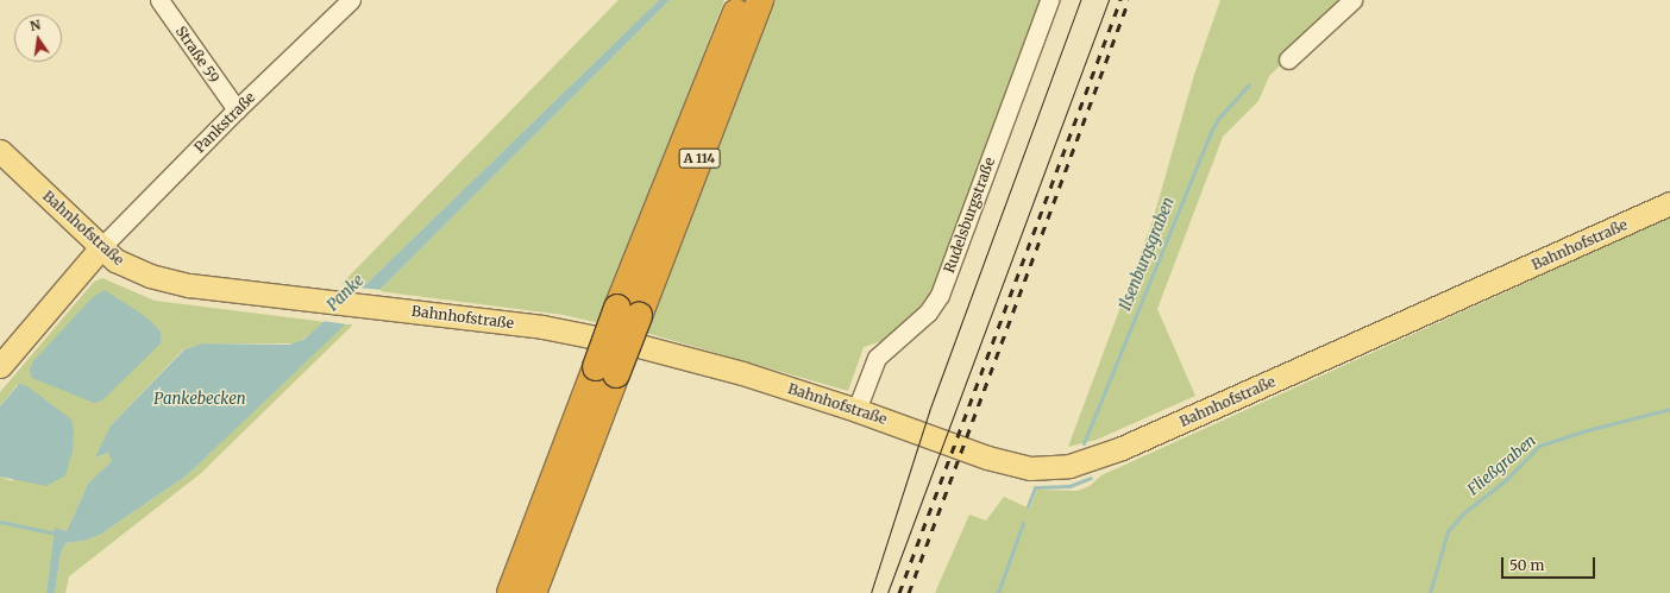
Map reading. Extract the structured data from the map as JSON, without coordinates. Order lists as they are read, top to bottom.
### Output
{
  "streets": {
    "highway": ["A 114"],
    "main road": ["Bahnhofstraße"],
    "street": ["Straße 59", "Pankstraße", "Rudelsburgstraße"]
  },
  "crossings": [
    ["Straße 59", "Pankstraße"],
    ["Pankstraße", "Bahnhofstraße"],
    ["Rudelsburgstraße", "Bahnhofstraße"]
  ],
  "water": [
    "Ilsenburgsgraben",
    "Panke",
    "Pankebecken",
    "Fließgraben"
  ],
  "scale_bar": "50 m",
  "north": "top"
}
